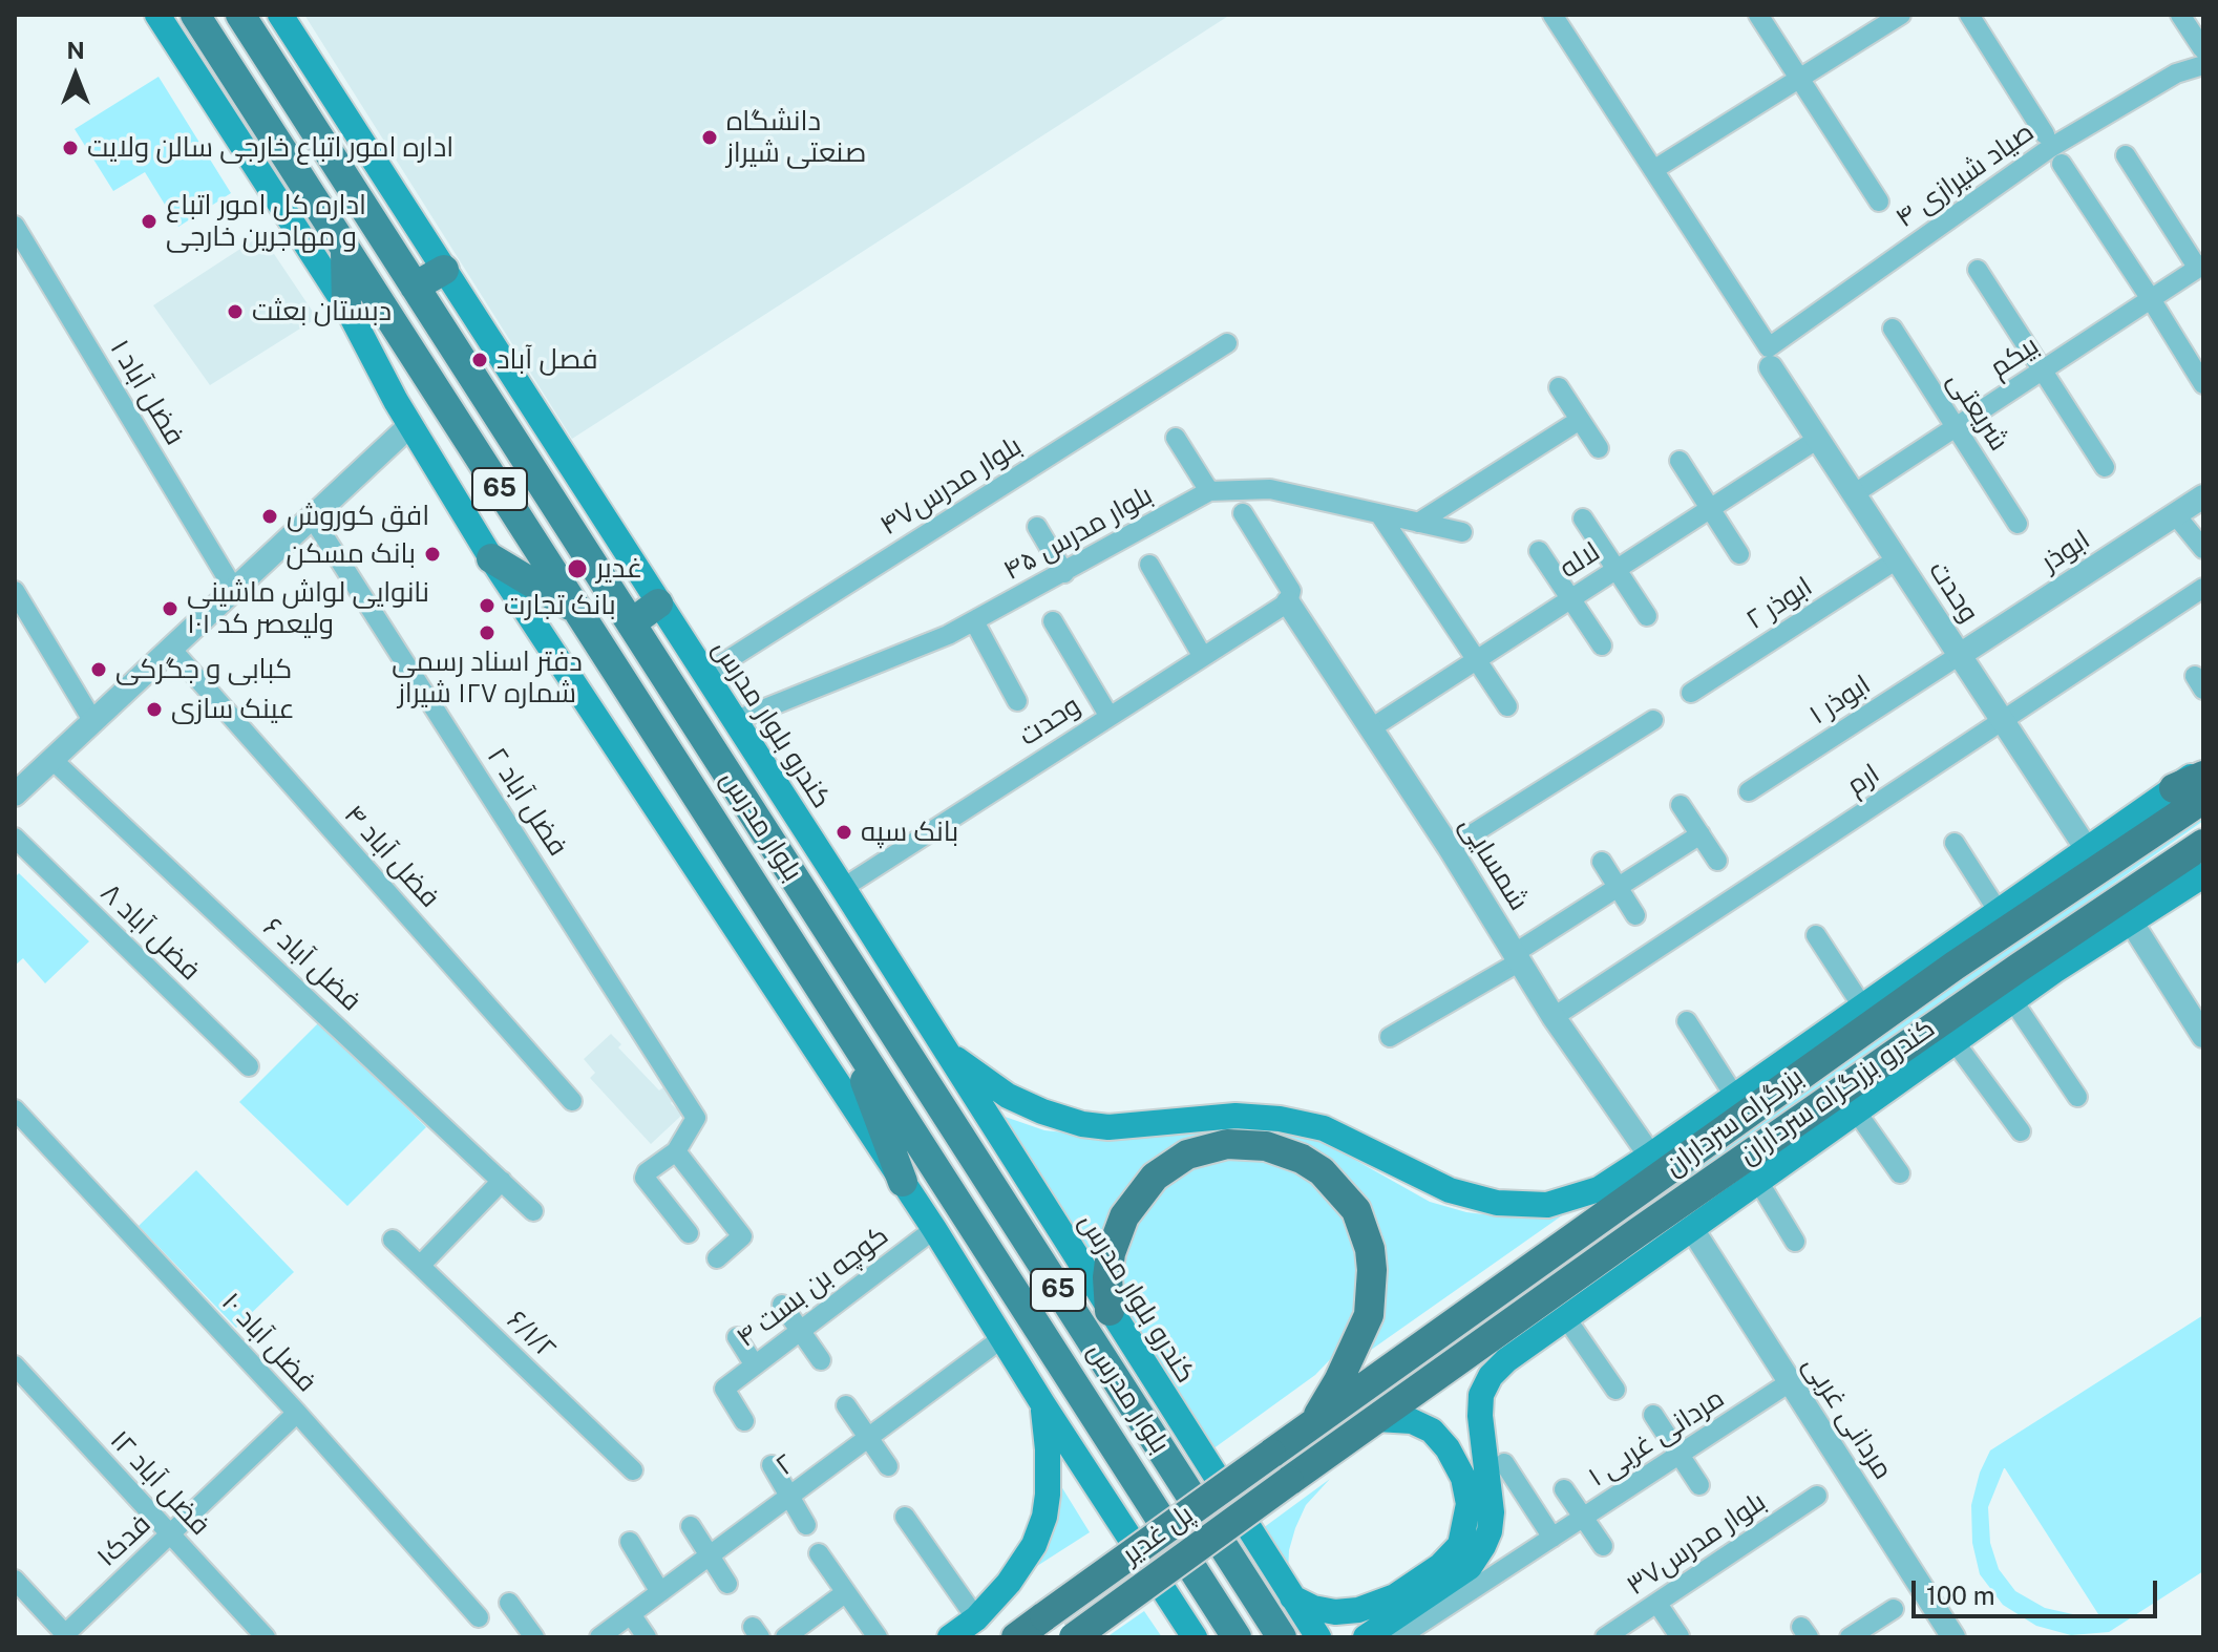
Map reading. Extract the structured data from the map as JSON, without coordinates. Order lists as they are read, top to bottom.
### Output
{
  "streets": {
    "highway": ["بزرگراه سرداران", "پل غدیر"],
    "main road": [
      "65",
      "کندرو بلوار مدرس",
      "بلوار مدرس",
      "کندرو بزرگراه سرداران"
    ],
    "street": [
      "صیاد شیرازی ۴",
      "بیکم",
      "فضل آباد ۱",
      "شریعتی",
      "بلوار مدرس۴۷",
      "۴۵ بلوار مدرس",
      "ابوذر",
      "لاله",
      "وحدت",
      "ابوذر ۲",
      "ابوذر ۱",
      "ارم",
      "فضل آباد ۲",
      "فضل آباد ۴",
      "شمسایی",
      "فضل آباد ۸",
      "فضل آباد ۶",
      "کوچه بن بست ۴",
      "۶/۱/۲",
      "فضل آباد ۱۰",
      "مردانی غربی",
      "مردانی غربی ۱",
      "۲",
      "فضل آباد ۱۲",
      "فدک۱",
      "بلوار مدرس۳۷"
    ]
  },
  "crossings": [
    ["صیاد شیرازی ۴", "وحدت"],
    ["بیکم", "شریعتی"],
    ["بیکم", "وحدت"],
    ["بلوار مدرس۴۷", "کندرو بلوار مدرس"],
    ["۴۵ بلوار مدرس", "کندرو بلوار مدرس"],
    ["ابوذر", "وحدت"],
    ["ابوذر", "ابوذر ۱"],
    ["لاله", "وحدت"],
    ["لاله", "شمسایی"],
    ["وحدت", "ابوذر ۲"],
    ["وحدت", "ابوذر ۱"],
    ["وحدت", "کندرو بلوار مدرس"],
    ["وحدت", "ارم"],
    ["وحدت", "شمسایی"],
    ["وحدت", "کندرو بزرگراه سرداران"],
    ["کندرو بلوار مدرس", "کندرو بزرگراه سرداران"],
    ["ارم", "شمسایی"],
    ["شمسایی", "کندرو بزرگراه سرداران"],
    ["کندرو بزرگراه سرداران", "بزرگراه سرداران"],
    ["کندرو بزرگراه سرداران", "مردانی غربی"],
    ["بزرگراه سرداران", "پل غدیر"],
    ["فضل آباد ۱۰", "فدک۱"],
    ["مردانی غربی", "مردانی غربی ۱"],
    ["فضل آباد ۱۲", "فدک۱"]
  ],
  "places": [
    "دانشگاه صنعتی شیراز",
    "اداره امور اتباع خارجی سالن ولایت",
    "اداره کل امور اتباع و مهاجرین خارجی",
    "دبستان بعثت",
    "فصل آباد",
    "افق کوروش",
    "بانک مسکن",
    "غدیر",
    "بانک تجارت",
    "نانوایی لواش ماشینی ولیعصر کد ۱۰۱",
    "دفتر اسناد رسمی شماره ۱۲۷ شیراز",
    "کبابی و جگرکی",
    "عینک سازی",
    "بانک سپه"
  ],
  "scale_bar": "100 m",
  "north": "top"
}
